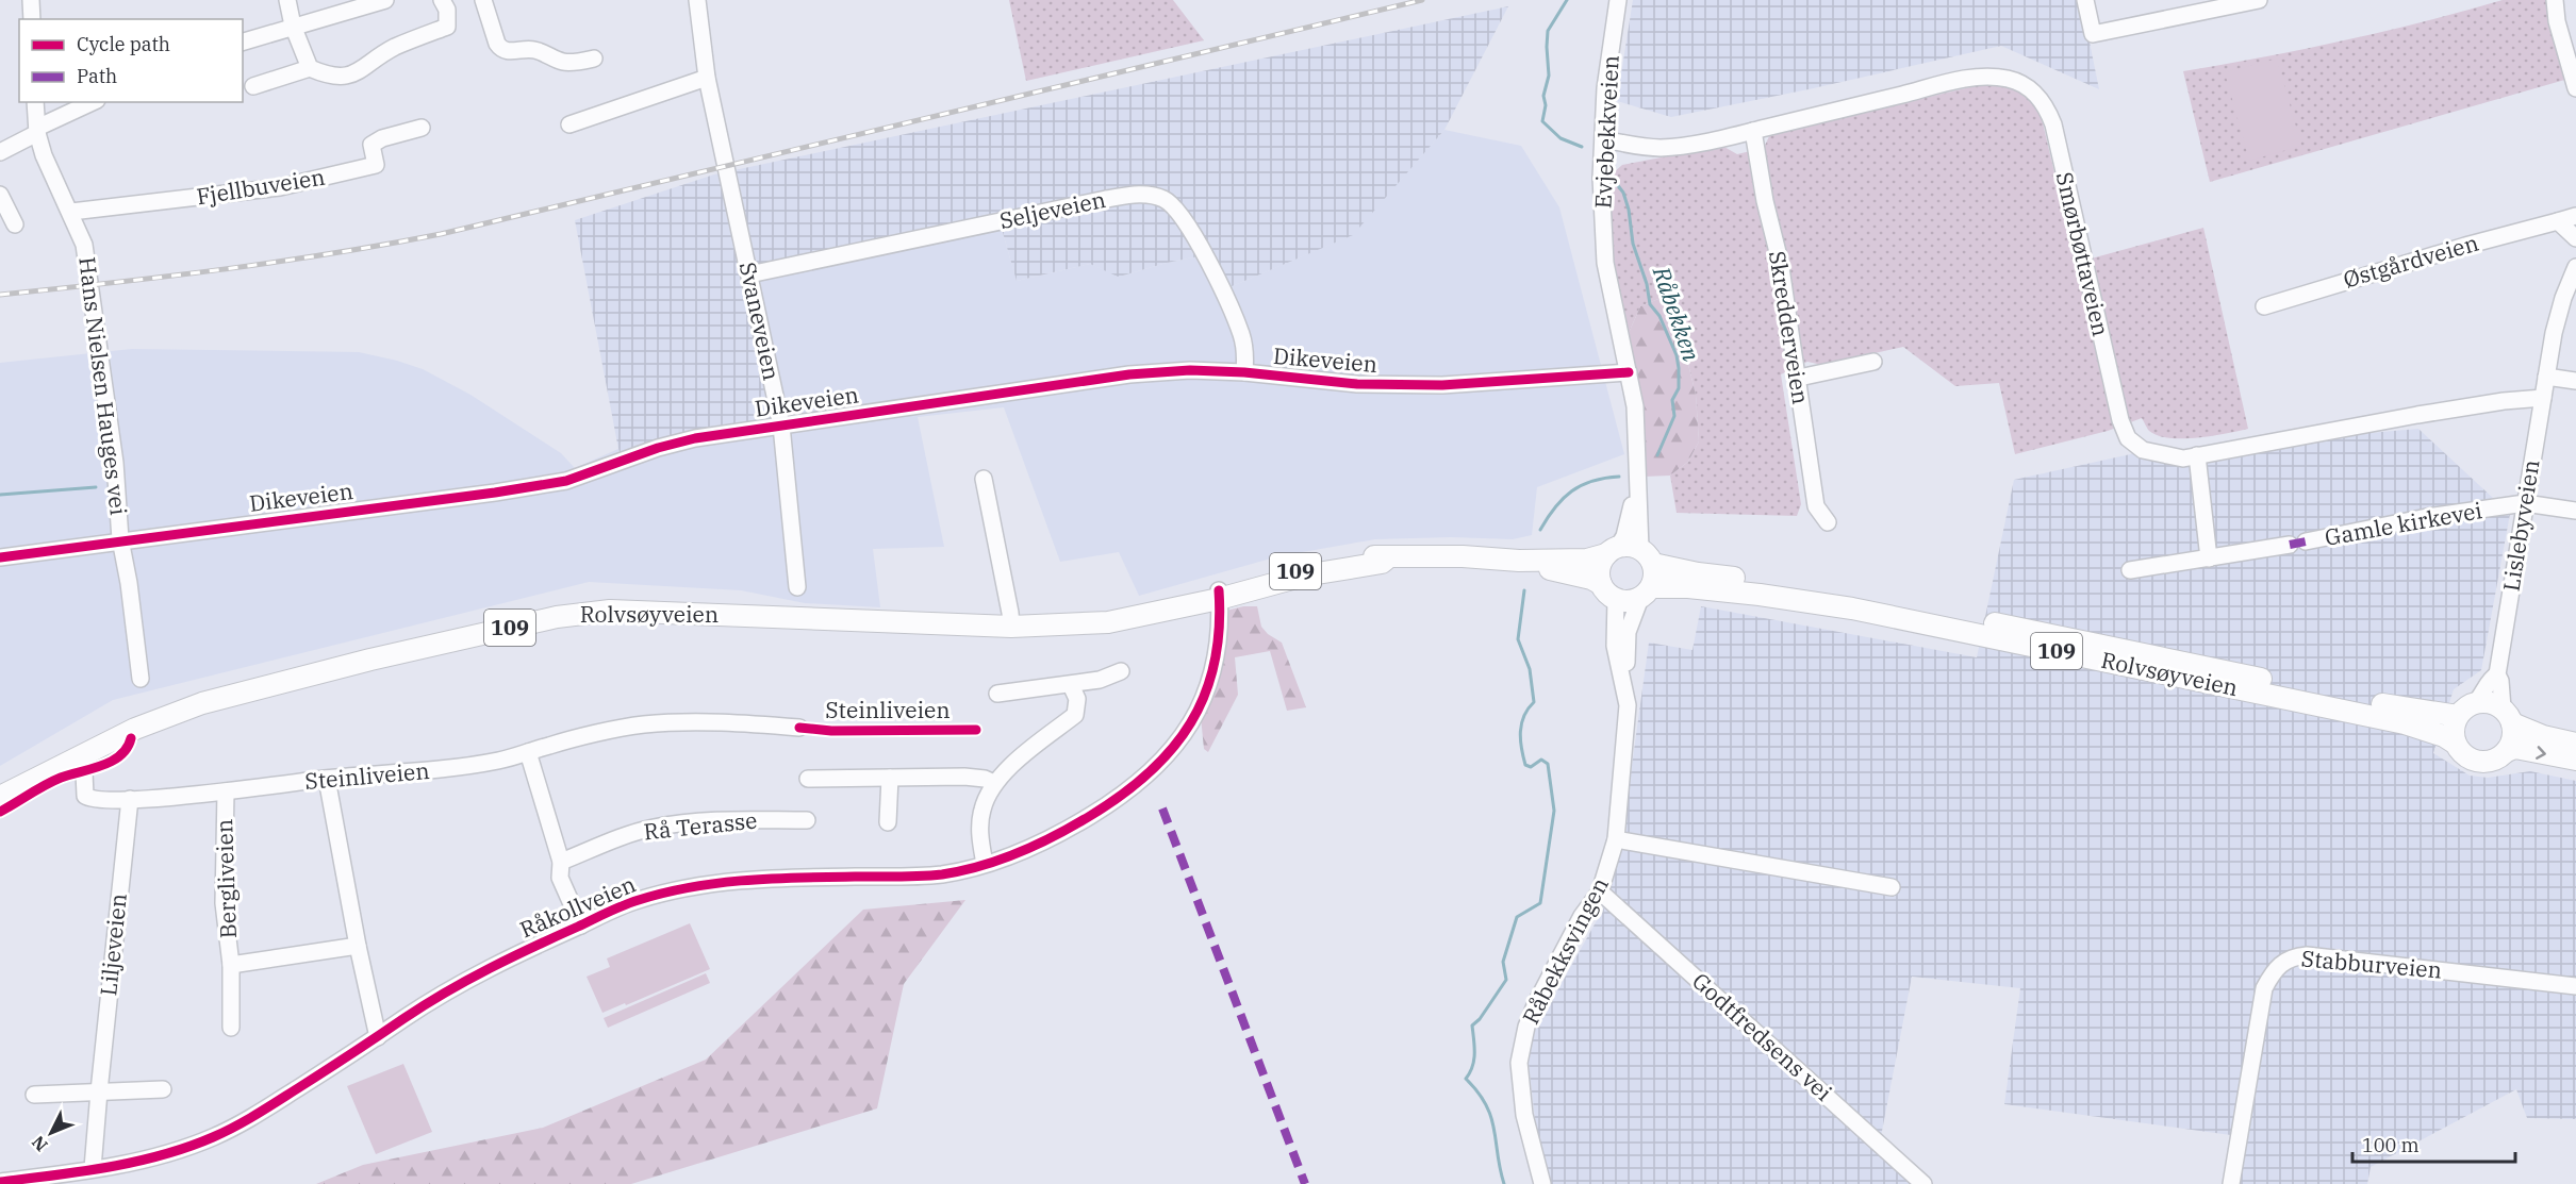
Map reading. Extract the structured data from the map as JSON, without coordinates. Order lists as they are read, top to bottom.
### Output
{
  "streets": {
    "main road": ["109", "Rolvsøyveien"],
    "street": [
      "Evjebekkveien",
      "Fjellbuveien",
      "Seljeveien",
      "Smørbøttaveien",
      "Østgårdveien",
      "Svaneveien",
      "Skredderveien",
      "Dikeveien",
      "Hans Nielsen Hauges vei",
      "Gamle kirkevei",
      "Lislebyveien",
      "Steinliveien",
      "Rå Terasse",
      "Bergliveien",
      "Råkollveien",
      "Liljeveien",
      "Råbekksvingen",
      "Stabburveien",
      "Godtfredsens vei"
    ]
  },
  "crossings": [
    ["Evjebekkveien", "Smørbøttaveien"],
    ["Evjebekkveien", "Dikeveien"],
    ["Evjebekkveien", "109"],
    ["Evjebekkveien", "Rolvsøyveien"],
    ["Evjebekkveien", "Råbekksvingen"],
    ["Fjellbuveien", "Hans Nielsen Hauges vei"],
    ["Seljeveien", "Svaneveien"],
    ["Seljeveien", "Dikeveien"],
    ["Smørbøttaveien", "Skredderveien"],
    ["Smørbøttaveien", "Lislebyveien"],
    ["Svaneveien", "Dikeveien"],
    ["Dikeveien", "Hans Nielsen Hauges vei"],
    ["Gamle kirkevei", "Lislebyveien"],
    ["Lislebyveien", "109"],
    ["Lislebyveien", "Rolvsøyveien"],
    ["109", "Rolvsøyveien"],
    ["109", "Råbekksvingen"],
    ["Rolvsøyveien", "Råkollveien"],
    ["Rolvsøyveien", "Råbekksvingen"],
    ["Steinliveien", "Bergliveien"],
    ["Steinliveien", "Liljeveien"],
    ["Råkollveien", "Liljeveien"],
    ["Råbekksvingen", "Godtfredsens vei"]
  ],
  "water": ["Råbekken"],
  "legend": ["Cycle path", "Path"],
  "scale_bar": "100 m",
  "north": "bottom left"
}
